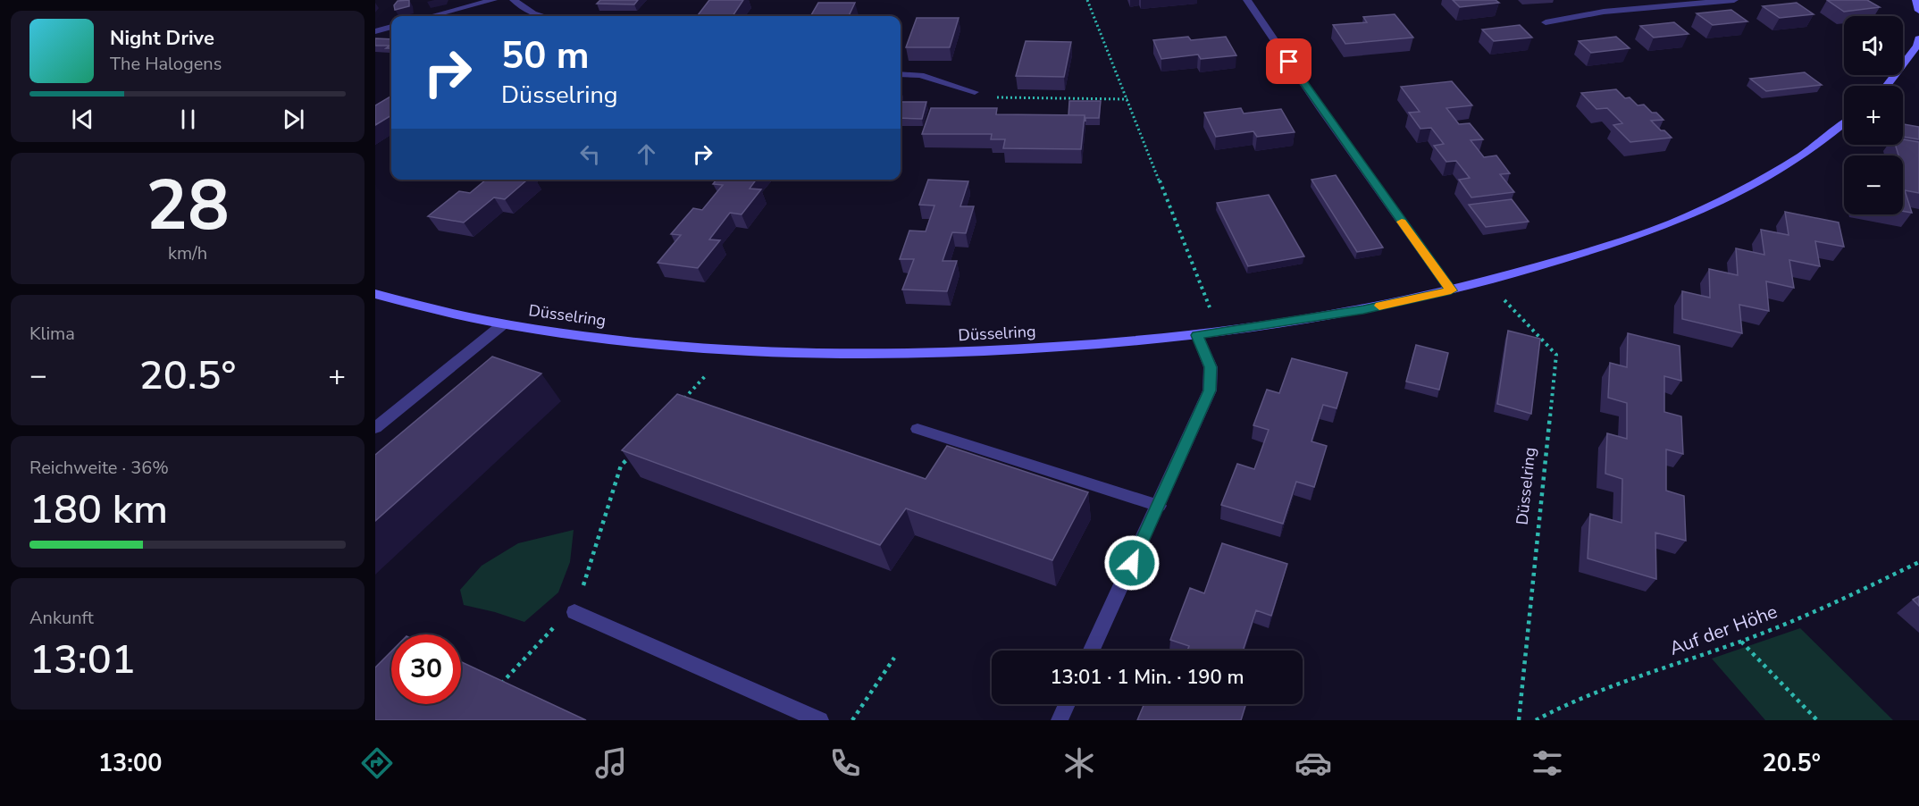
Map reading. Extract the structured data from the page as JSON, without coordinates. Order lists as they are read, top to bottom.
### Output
{
  "streets": {
    "street": ["Düsselring"],
    "path": ["Auf der Höhe"]
  },
  "page": {
    "map_buttons": ["+", "−"],
    "turn": ["50 m", "Düsselring"],
    "song": ["Night Drive", "The Halogens"],
    "tile": [
      ["28", "km/h"],
      "Klima",
      ["Reichweite · 36%", "180 km"],
      ["Ankunft", "13:01"]
    ],
    "heat": ["−", "20.5°", "+"],
    "limit": "30",
    "trip": "13:01 · 1 Min. · 190 m",
    "tabs": ["13:00", "20.5°"]
  }
}
